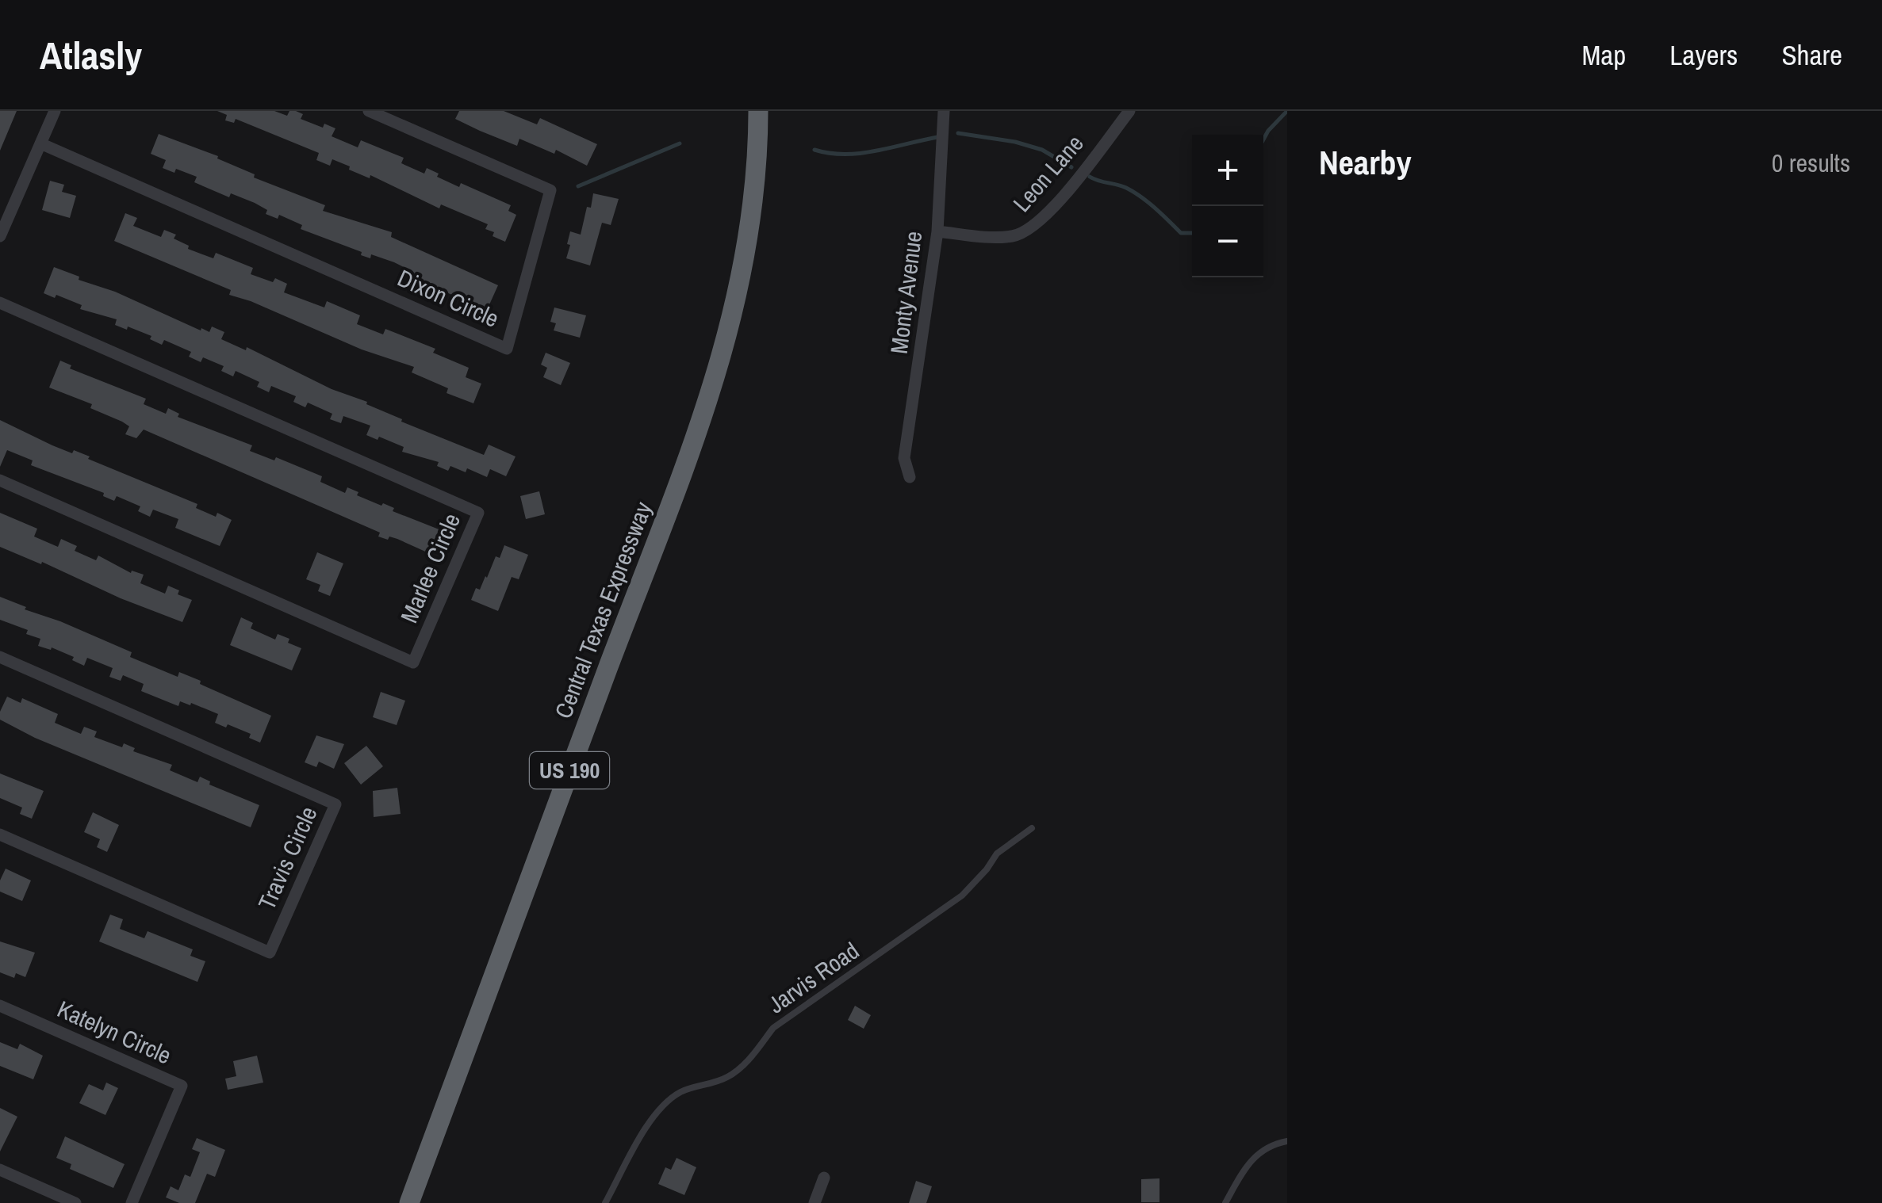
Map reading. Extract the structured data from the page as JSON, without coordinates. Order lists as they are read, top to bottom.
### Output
{
  "streets": {
    "highway": ["Central Texas Expressway", "US 190"],
    "street": [
      "Leon Lane",
      "Monty Avenue",
      "Dixon Circle",
      "Marlee Circle",
      "Travis Circle",
      "Katelyn Circle"
    ],
    "lane": ["Jarvis Road"]
  },
  "crossings": [
    ["Leon Lane", "Monty Avenue"]
  ],
  "page": {
    "header": "Atlasly",
    "nav": ["Map", "Layers", "Share"],
    "heading": ["Nearby", "0 results"],
    "map_buttons": ["+", "−"]
  }
}
